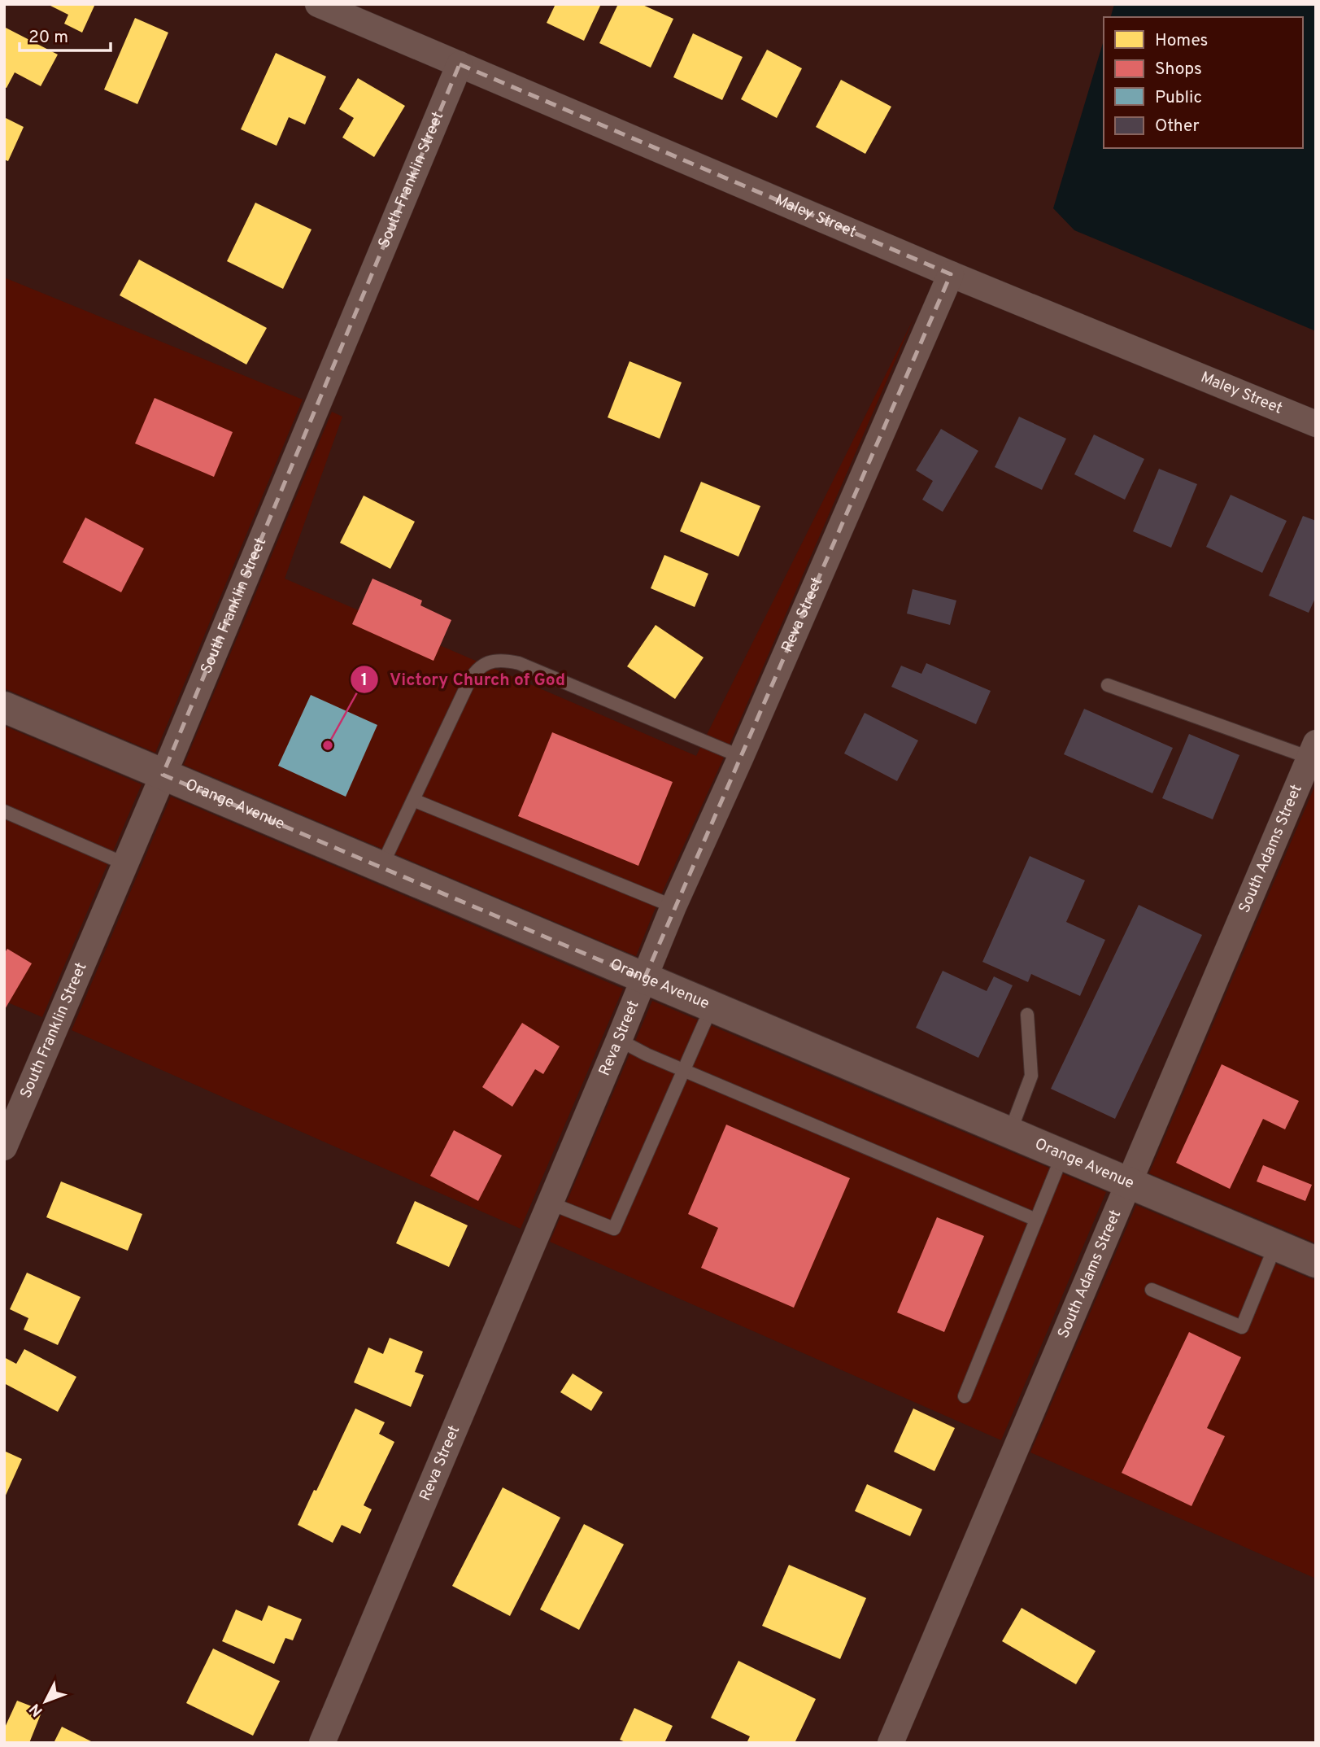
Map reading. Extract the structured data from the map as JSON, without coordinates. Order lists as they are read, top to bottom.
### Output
{
  "streets": {
    "street": [
      "South Franklin Street",
      "Maley Street",
      "Reva Street",
      "Orange Avenue",
      "South Adams Street"
    ]
  },
  "crossings": [
    ["South Franklin Street", "Maley Street"],
    ["South Franklin Street", "Orange Avenue"],
    ["Maley Street", "Reva Street"],
    ["Reva Street", "Orange Avenue"],
    ["Orange Avenue", "South Adams Street"]
  ],
  "places": ["Victory Church of God"],
  "legend": [
    "Homes",
    "Shops",
    "Public",
    "Other"
  ],
  "scale_bar": "20 m",
  "north": "bottom left"
}
